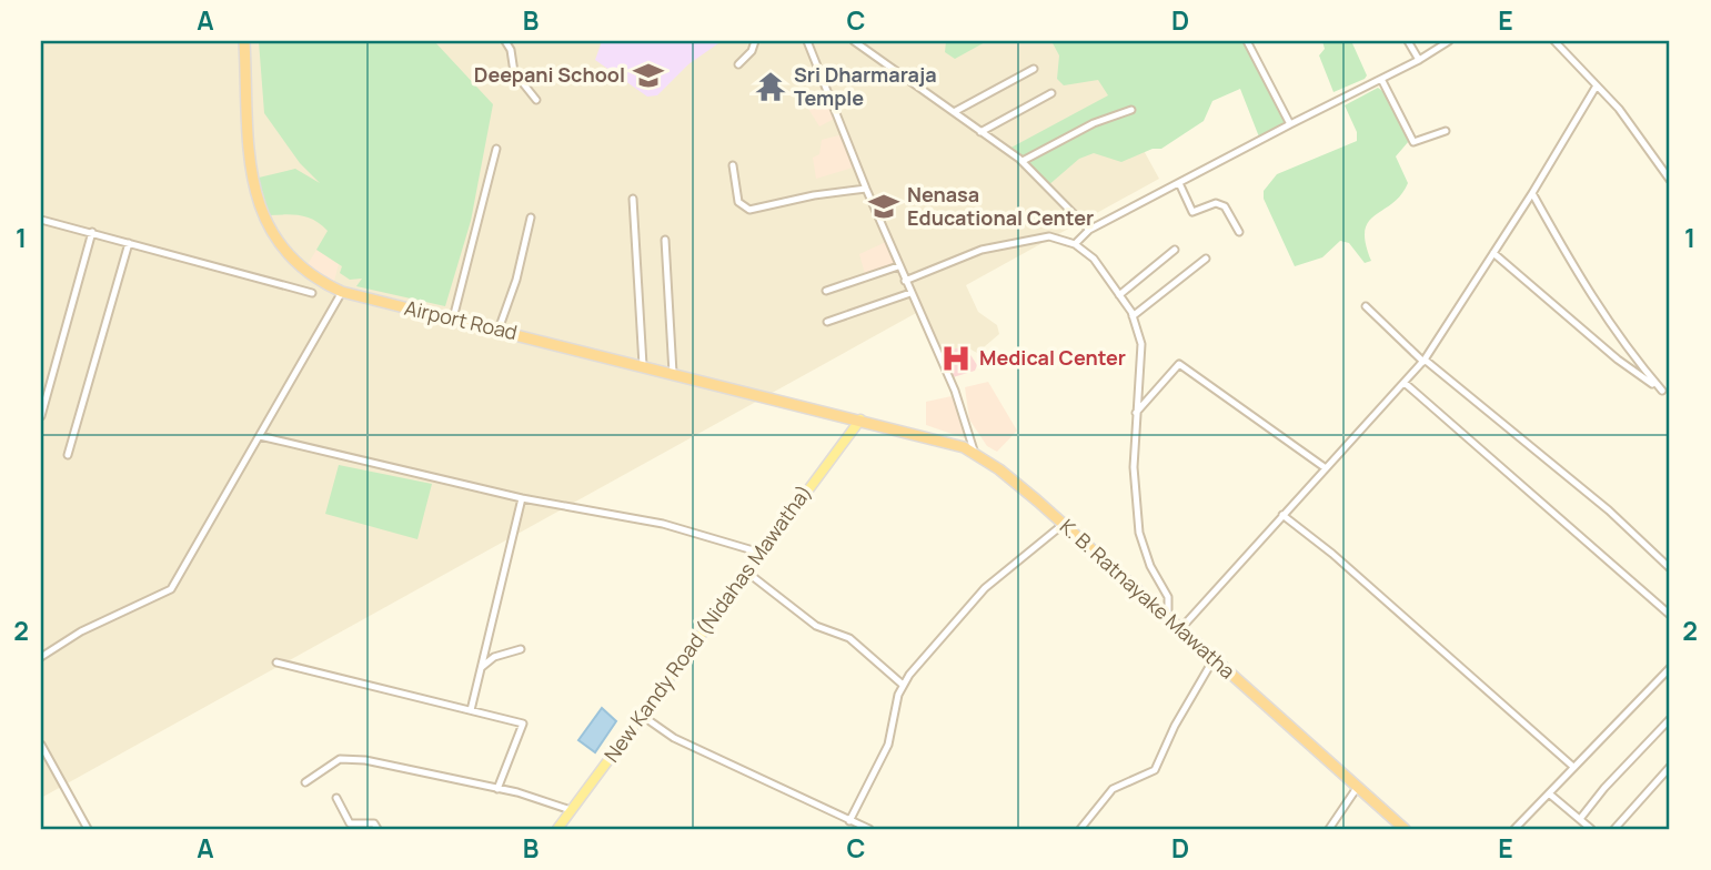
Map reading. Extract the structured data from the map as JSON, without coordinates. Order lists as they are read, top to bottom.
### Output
{
  "streets": {
    "highway": ["Airport Road", "K. B. Ratnayake Mawatha"],
    "main road": ["New Kandy Road (Nidahas Mawatha)"]
  },
  "crossings": [
    ["Airport Road", "K. B. Ratnayake Mawatha"],
    ["Airport Road", "New Kandy Road (Nidahas Mawatha)"],
    ["K. B. Ratnayake Mawatha", "New Kandy Road (Nidahas Mawatha)"]
  ],
  "places": {
    "school or university": ["Deepani School", "Nenasa Educational Center"],
    "temple": ["Sri Dharmaraja Temple"],
    "hospital": ["Medical Center"]
  },
  "grid": {
    "columns": [
      "A",
      "B",
      "C",
      "D",
      "E"
    ],
    "rows": ["1", "2"]
  }
}
